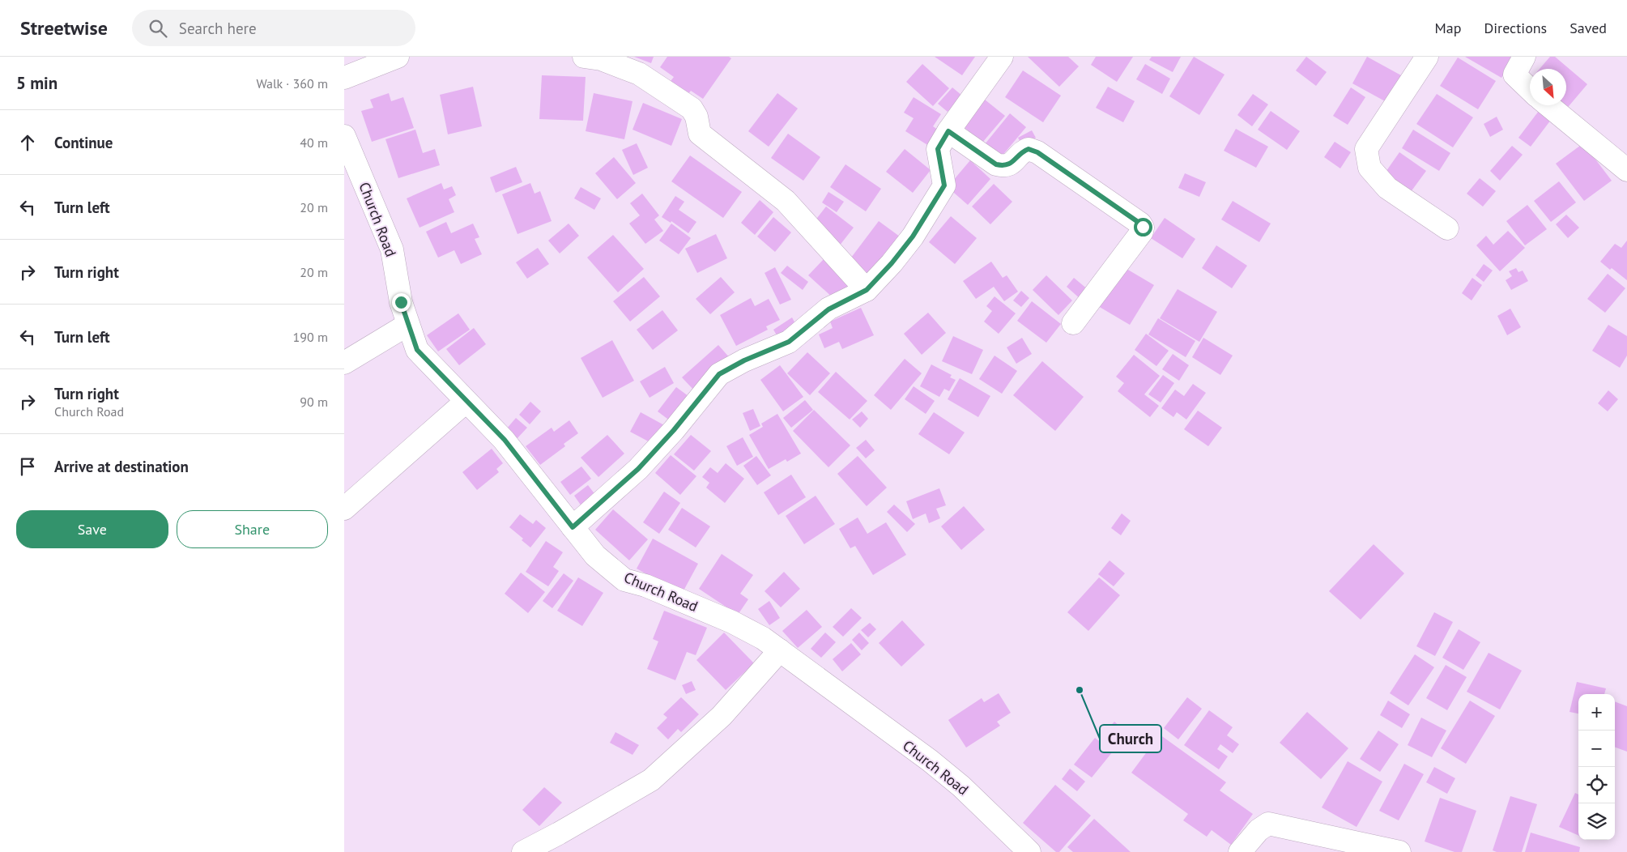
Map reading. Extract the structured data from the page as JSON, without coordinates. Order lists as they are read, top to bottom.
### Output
{
  "streets": {
    "street": ["Church Road"]
  },
  "places": ["Church"],
  "north": "bottom right",
  "page": {
    "header": "Streetwise",
    "search": "Search here",
    "nav": ["Map", "Directions", "Saved"],
    "heading": ["5 min", "Walk · 360 m"],
    "list": [
      ["Continue", "40 m"],
      ["Turn left", "20 m"],
      ["Turn right", "20 m"],
      ["Turn left", "190 m"],
      ["Turn right", "Church Road", "90 m"],
      "Arrive at destination"
    ],
    "buttons": ["Save", "Share"],
    "map_buttons": ["+", "−"]
  }
}
